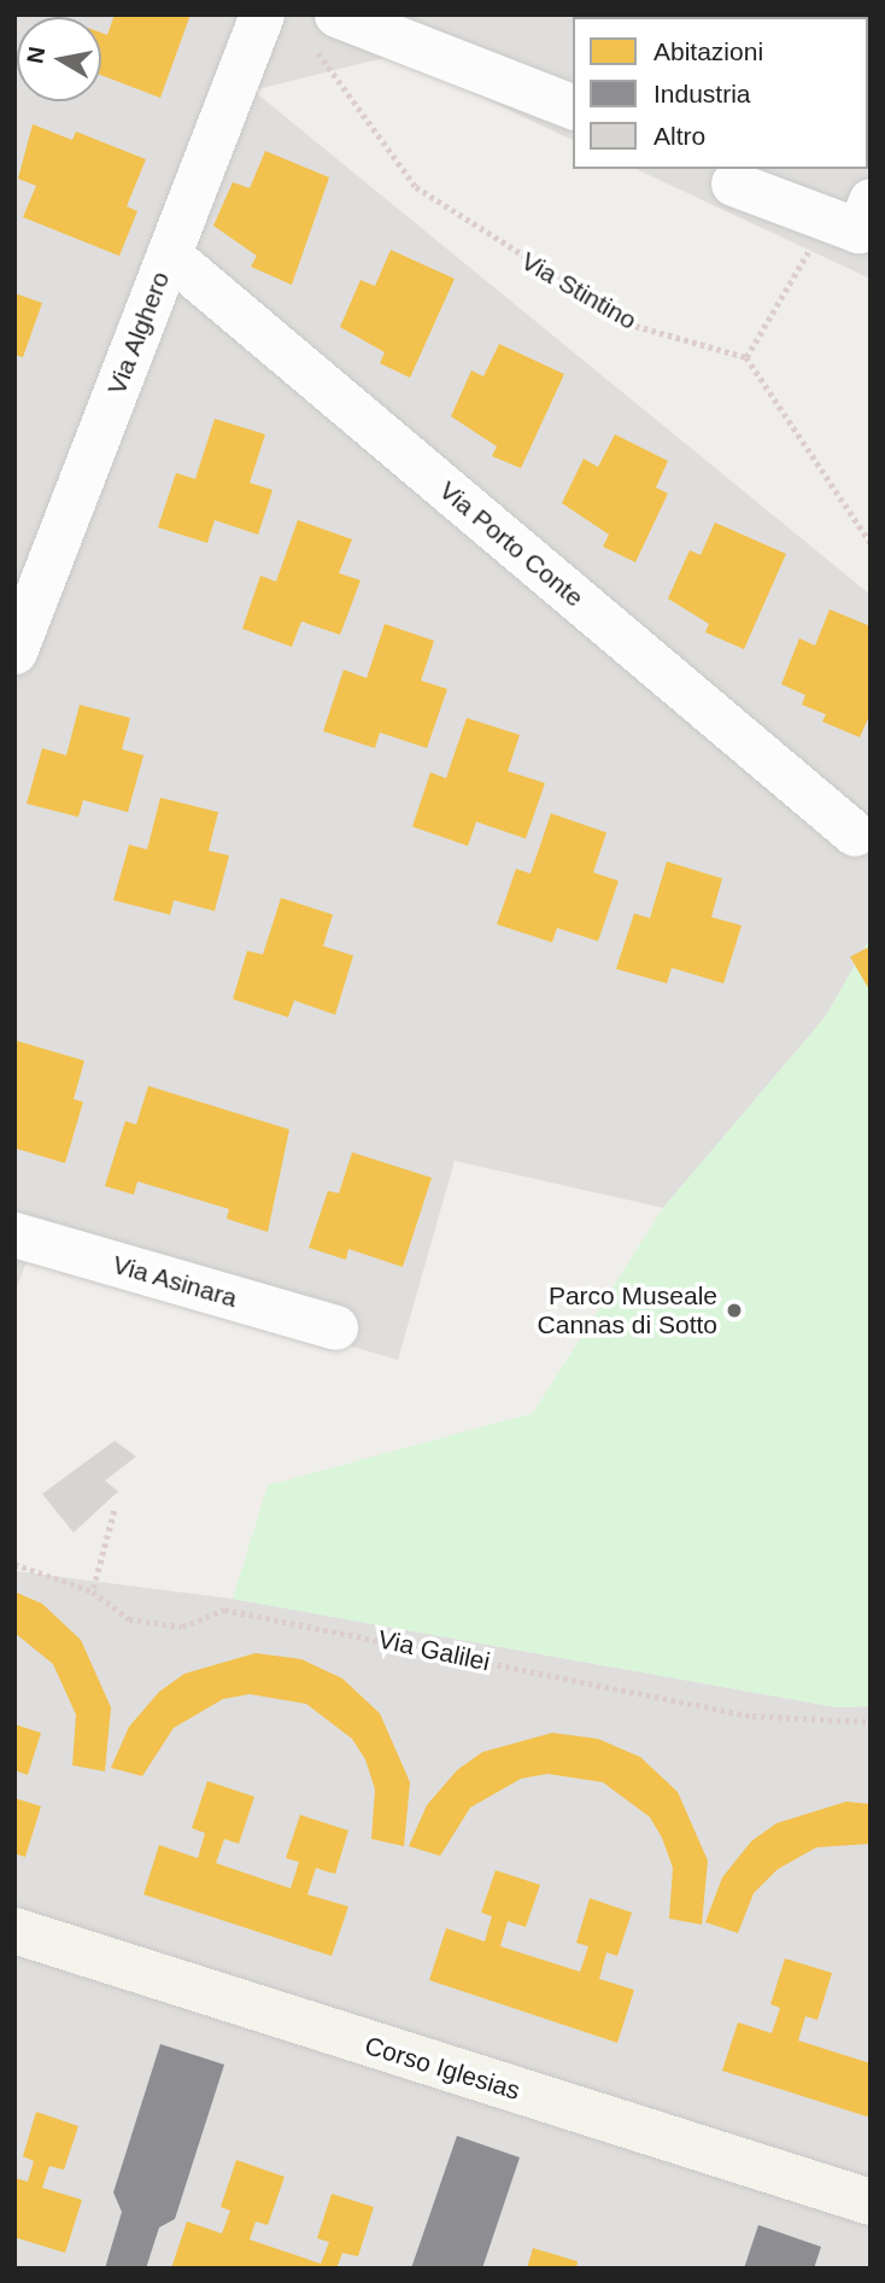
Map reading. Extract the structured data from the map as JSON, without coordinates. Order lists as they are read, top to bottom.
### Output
{
  "streets": {
    "street": [
      "Via Alghero",
      "Via Porto Conte",
      "Via Asinara",
      "Corso Iglesias"
    ],
    "path": ["Via Stintino", "Via Galilei"]
  },
  "crossings": [
    ["Via Alghero", "Via Porto Conte"]
  ],
  "places": ["Parco Museale Cannas di Sotto"],
  "legend": ["Abitazioni", "Industria", "Altro"],
  "north": "left"
}
